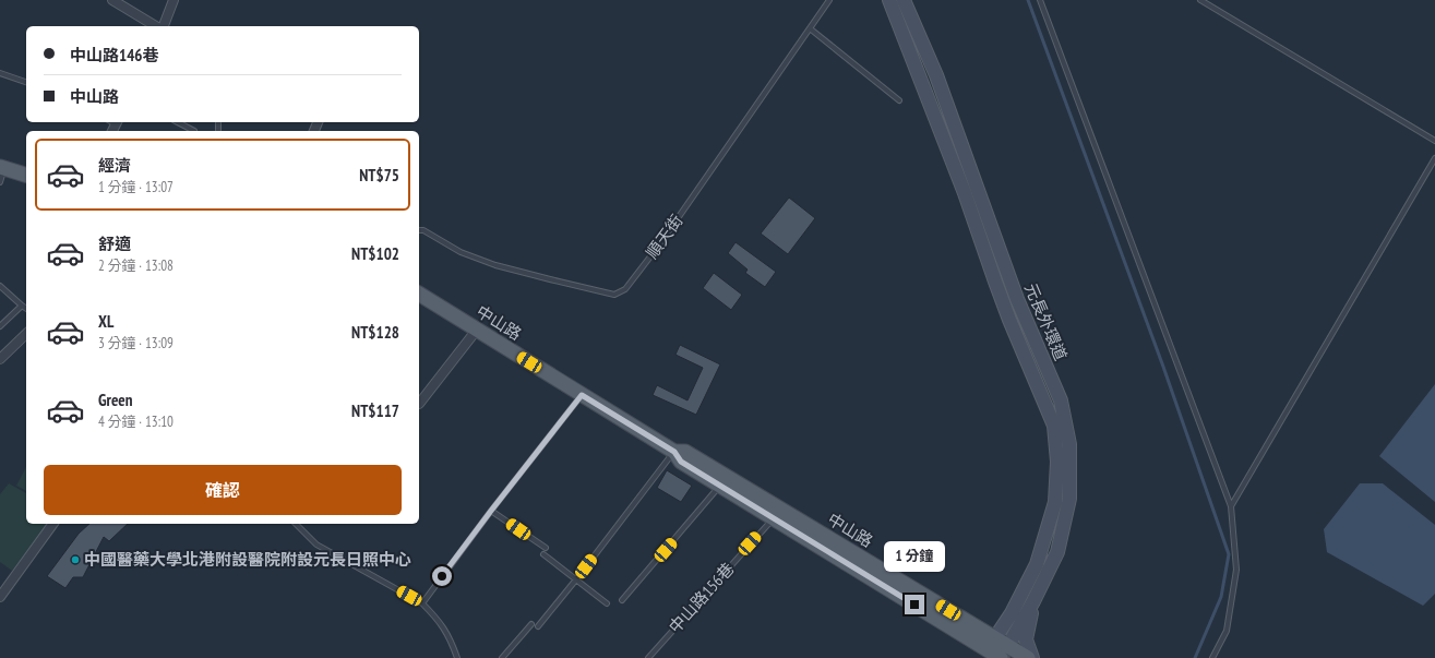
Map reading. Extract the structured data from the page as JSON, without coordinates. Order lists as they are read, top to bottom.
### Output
{
  "streets": {
    "main road": ["中山路"],
    "street": ["元長外環道"],
    "lane": ["順天街", "中山路156巷"]
  },
  "crossings": [
    ["元長外環道", "中山路"],
    ["中山路", "中山路156巷"]
  ],
  "places": ["中國醫藥大學北港附設醫院附設元長日照中心"],
  "page": {
    "banner": ["中山路146巷", "中山路"],
    "list": [
      {
        "name": "經濟",
        "note": "1 分鐘 · 13:07",
        "value": "NT$75"
      },
      {
        "name": "舒適",
        "note": "2 分鐘 · 13:08",
        "value": "NT$102"
      },
      {
        "name": "XL",
        "note": "3 分鐘 · 13:09",
        "value": "NT$128"
      },
      {
        "name": "Green",
        "note": "4 分鐘 · 13:10",
        "value": "NT$117"
      }
    ],
    "buttons": "確認",
    "bubble": "1 分鐘"
  }
}
